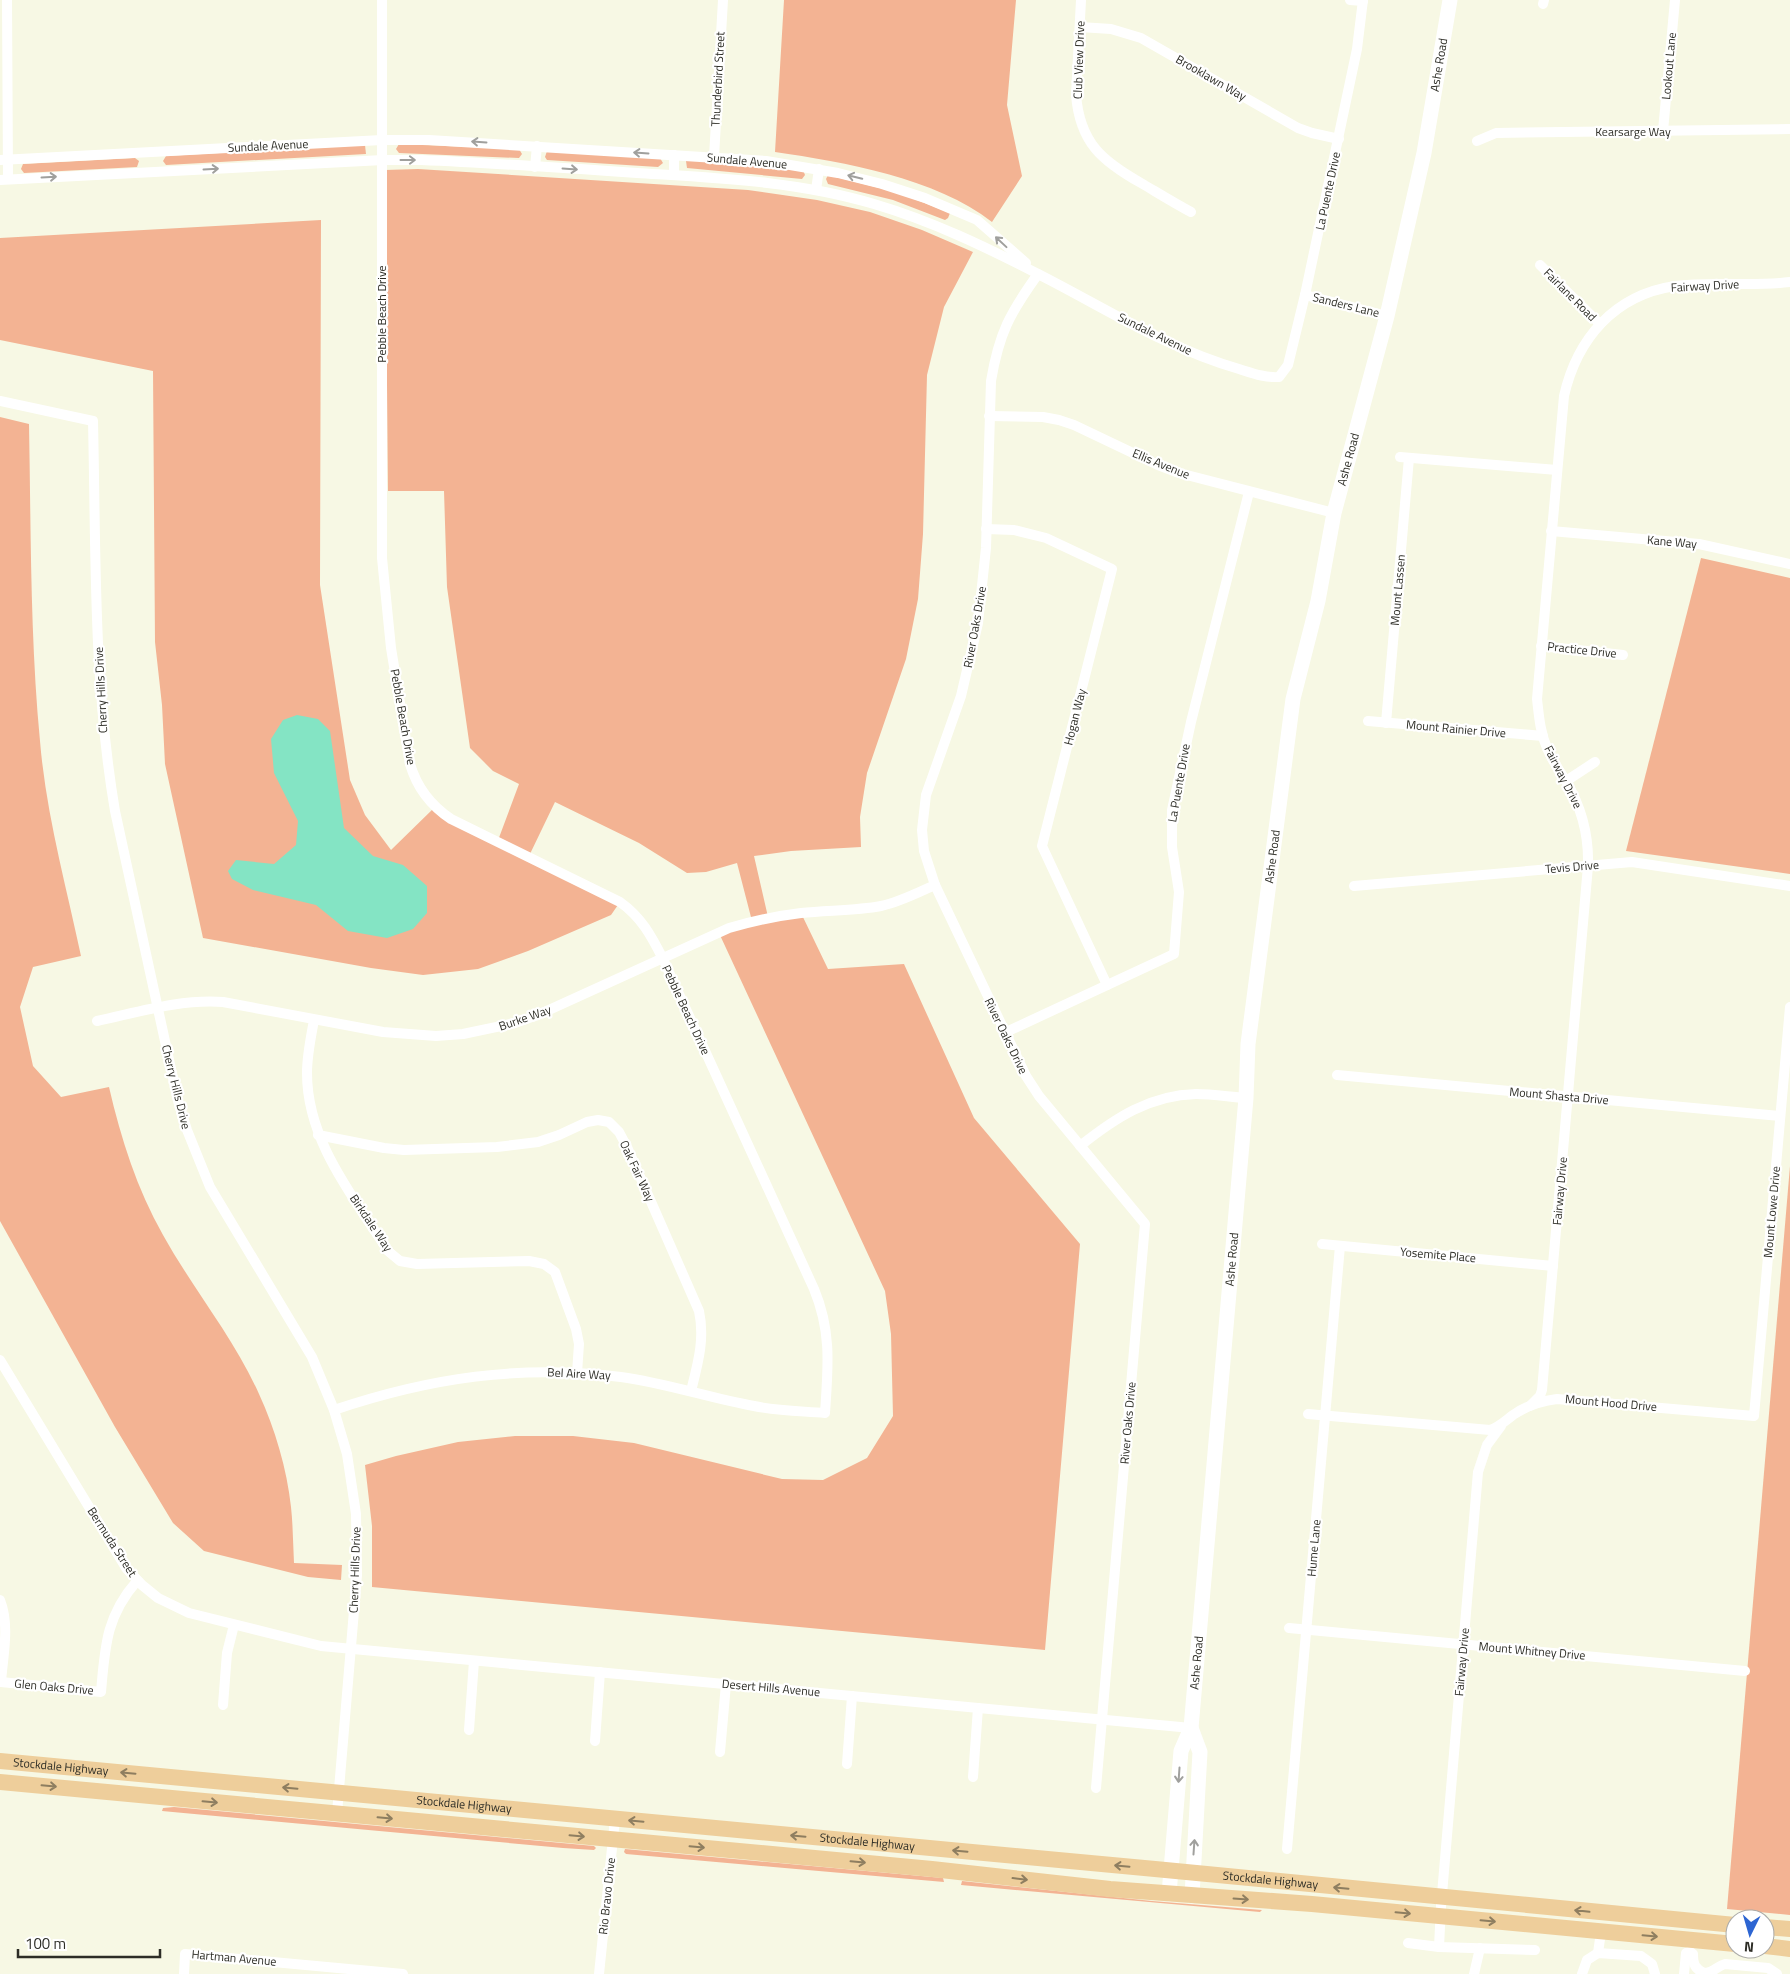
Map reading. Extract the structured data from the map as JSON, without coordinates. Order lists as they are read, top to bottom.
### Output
{
  "streets": {
    "main road": ["Stockdale Highway"],
    "street": [
      "Club View Drive",
      "Ashe Road",
      "Lookout Lane",
      "Brooklawn Way",
      "Thunderbird Street",
      "Kearsarge Way",
      "Sundale Avenue",
      "La Puente Drive",
      "Fairway Drive",
      "Fairlane Road",
      "Sanders Lane",
      "Pebble Beach Drive",
      "Ellis Avenue",
      "Kane Way",
      "Mount Lassen",
      "River Oaks Drive",
      "Practice Drive",
      "Cherry Hills Drive",
      "Hogan Way",
      "Mount Rainier Drive",
      "Tevis Drive",
      "Burke Way",
      "Mount Shasta Drive",
      "Oak Fair Way",
      "Mount Lowe Drive",
      "Birkdale Way",
      "Yosemite Place",
      "Bel Aire Way",
      "Mount Hood Drive",
      "Bermuda Street",
      "Hume Lane",
      "Mount Whitney Drive",
      "Glen Oaks Drive",
      "Desert Hills Avenue",
      "Rio Bravo Drive",
      "Hartman Avenue"
    ]
  },
  "crossings": [
    ["Club View Drive", "Brooklawn Way"],
    ["Ashe Road", "Sanders Lane"],
    ["Ashe Road", "Ellis Avenue"],
    ["Ashe Road", "Desert Hills Avenue"],
    ["Ashe Road", "Stockdale Highway"],
    ["Lookout Lane", "Kearsarge Way"],
    ["Brooklawn Way", "La Puente Drive"],
    ["Thunderbird Street", "Sundale Avenue"],
    ["Sundale Avenue", "La Puente Drive"],
    ["Sundale Avenue", "Pebble Beach Drive"],
    ["Sundale Avenue", "River Oaks Drive"],
    ["La Puente Drive", "Sanders Lane"],
    ["La Puente Drive", "Ellis Avenue"],
    ["La Puente Drive", "River Oaks Drive"],
    ["La Puente Drive", "Hogan Way"],
    ["Fairway Drive", "Fairlane Road"],
    ["Fairway Drive", "Kane Way"],
    ["Fairway Drive", "Mount Lassen"],
    ["Fairway Drive", "Practice Drive"],
    ["Fairway Drive", "Mount Rainier Drive"],
    ["Fairway Drive", "Tevis Drive"],
    ["Fairway Drive", "Mount Shasta Drive"],
    ["Fairway Drive", "Yosemite Place"],
    ["Fairway Drive", "Mount Hood Drive"],
    ["Fairway Drive", "Mount Whitney Drive"],
    ["Fairway Drive", "Stockdale Highway"],
    ["Pebble Beach Drive", "Burke Way"],
    ["Pebble Beach Drive", "Bel Aire Way"],
    ["Ellis Avenue", "River Oaks Drive"],
    ["Mount Lassen", "Mount Rainier Drive"],
    ["River Oaks Drive", "Hogan Way"],
    ["River Oaks Drive", "Burke Way"],
    ["River Oaks Drive", "Desert Hills Avenue"],
    ["Cherry Hills Drive", "Burke Way"],
    ["Cherry Hills Drive", "Bel Aire Way"],
    ["Cherry Hills Drive", "Bermuda Street"],
    ["Cherry Hills Drive", "Desert Hills Avenue"],
    ["Cherry Hills Drive", "Stockdale Highway"],
    ["Burke Way", "Birkdale Way"],
    ["Mount Shasta Drive", "Mount Lowe Drive"],
    ["Oak Fair Way", "Birkdale Way"],
    ["Oak Fair Way", "Bel Aire Way"],
    ["Mount Lowe Drive", "Mount Hood Drive"],
    ["Birkdale Way", "Bel Aire Way"],
    ["Yosemite Place", "Hume Lane"],
    ["Mount Hood Drive", "Hume Lane"],
    ["Bermuda Street", "Glen Oaks Drive"],
    ["Bermuda Street", "Desert Hills Avenue"],
    ["Hume Lane", "Mount Whitney Drive"],
    ["Stockdale Highway", "Rio Bravo Drive"]
  ],
  "scale_bar": "100 m",
  "north": "bottom"
}
